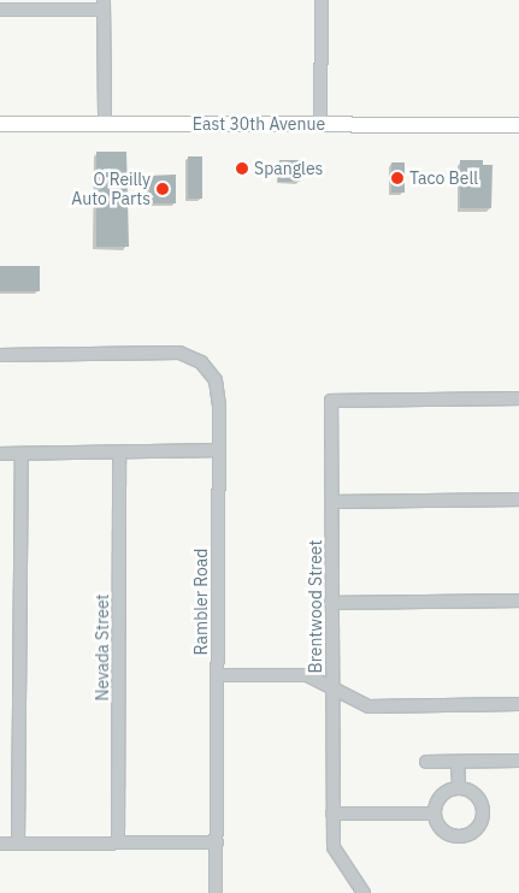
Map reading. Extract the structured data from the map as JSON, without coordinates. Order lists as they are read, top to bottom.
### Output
{
  "streets": {
    "main road": ["East 30th Avenue"],
    "street": ["Rambler Road", "Brentwood Street", "Nevada Street"]
  },
  "places": ["Spangles", "Taco Bell", "O'Reilly Auto Parts"]
}
